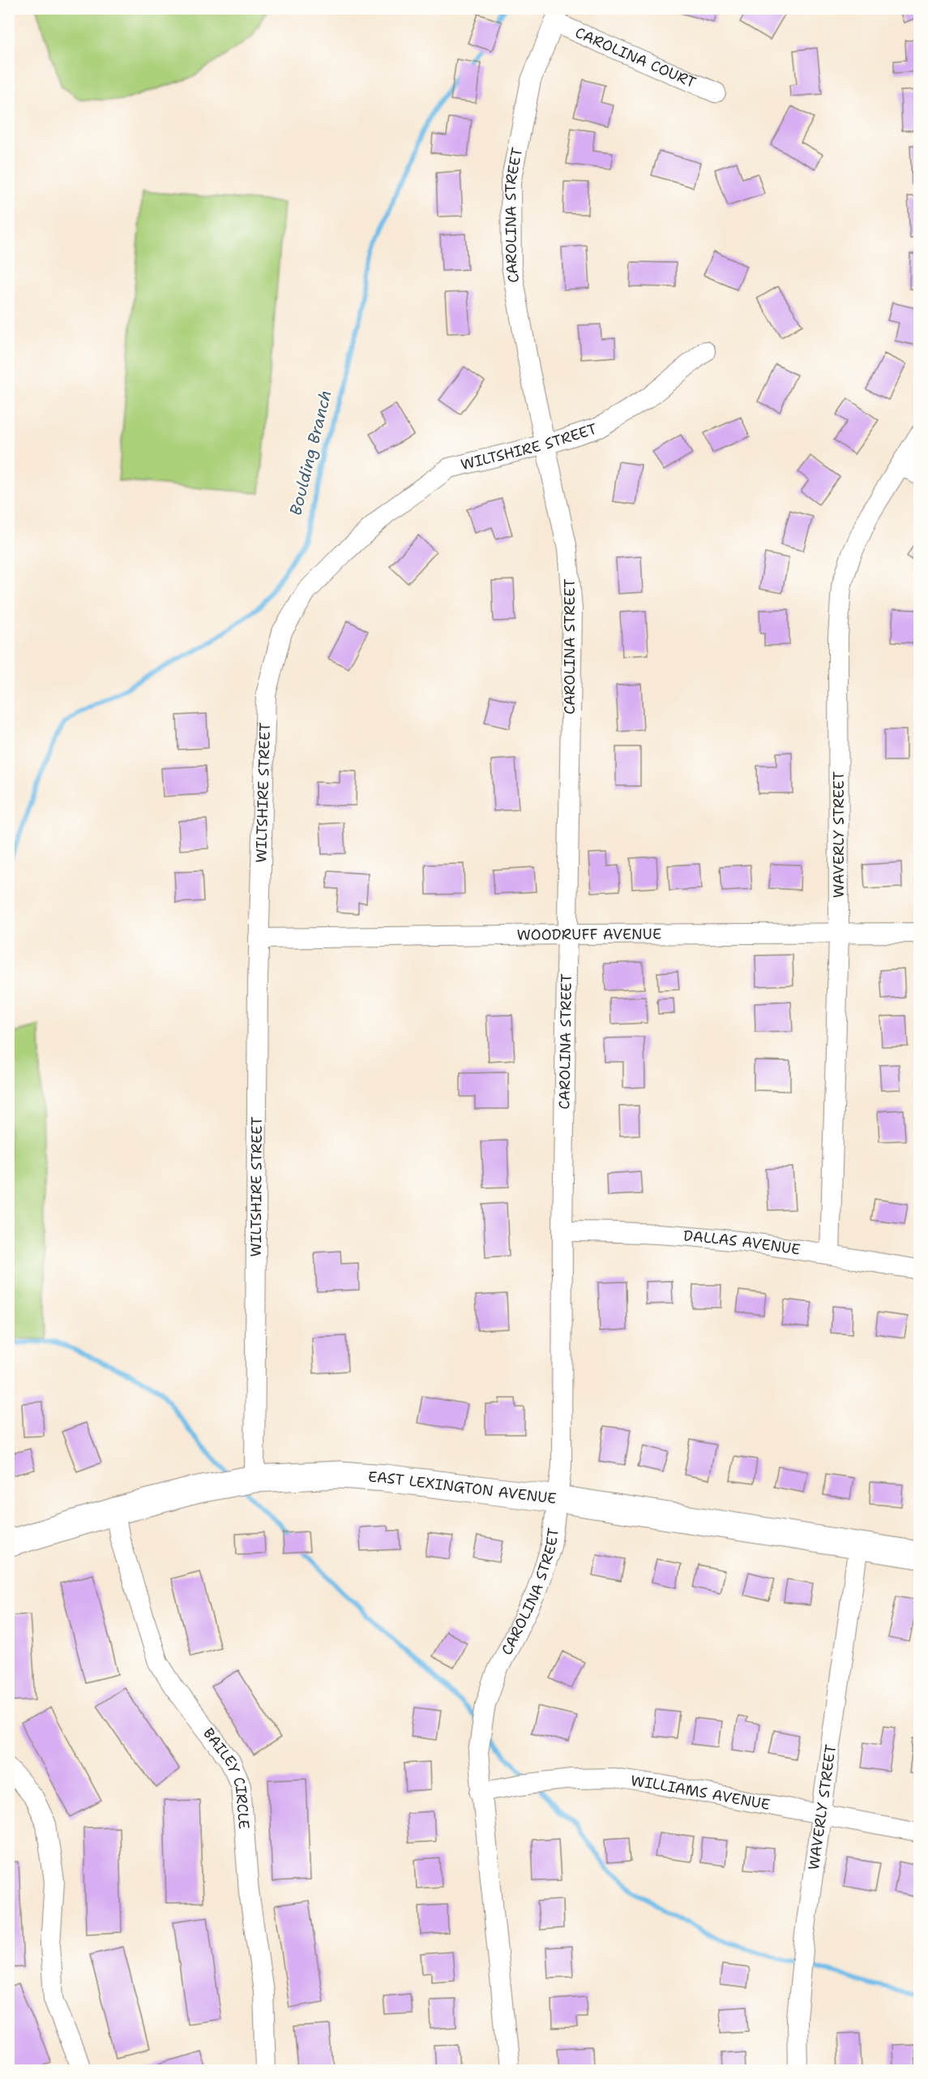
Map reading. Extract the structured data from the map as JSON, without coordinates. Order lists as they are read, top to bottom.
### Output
{
  "streets": {
    "main road": ["EAST LEXINGTON AVENUE"],
    "street": [
      "CAROLINA COURT",
      "CAROLINA STREET",
      "WILTSHIRE STREET",
      "WAVERLY STREET",
      "WOODRUFF AVENUE",
      "DALLAS AVENUE",
      "BAILEY CIRCLE",
      "WILLIAMS AVENUE"
    ]
  },
  "crossings": [
    ["CAROLINA COURT", "CAROLINA STREET"],
    ["CAROLINA STREET", "WILTSHIRE STREET"],
    ["CAROLINA STREET", "WOODRUFF AVENUE"],
    ["CAROLINA STREET", "DALLAS AVENUE"],
    ["CAROLINA STREET", "EAST LEXINGTON AVENUE"],
    ["CAROLINA STREET", "WILLIAMS AVENUE"],
    ["WILTSHIRE STREET", "WOODRUFF AVENUE"],
    ["WILTSHIRE STREET", "EAST LEXINGTON AVENUE"],
    ["WAVERLY STREET", "WOODRUFF AVENUE"],
    ["WAVERLY STREET", "DALLAS AVENUE"],
    ["WAVERLY STREET", "EAST LEXINGTON AVENUE"],
    ["WAVERLY STREET", "WILLIAMS AVENUE"],
    ["EAST LEXINGTON AVENUE", "BAILEY CIRCLE"]
  ],
  "water": ["Boulding Branch"]
}
